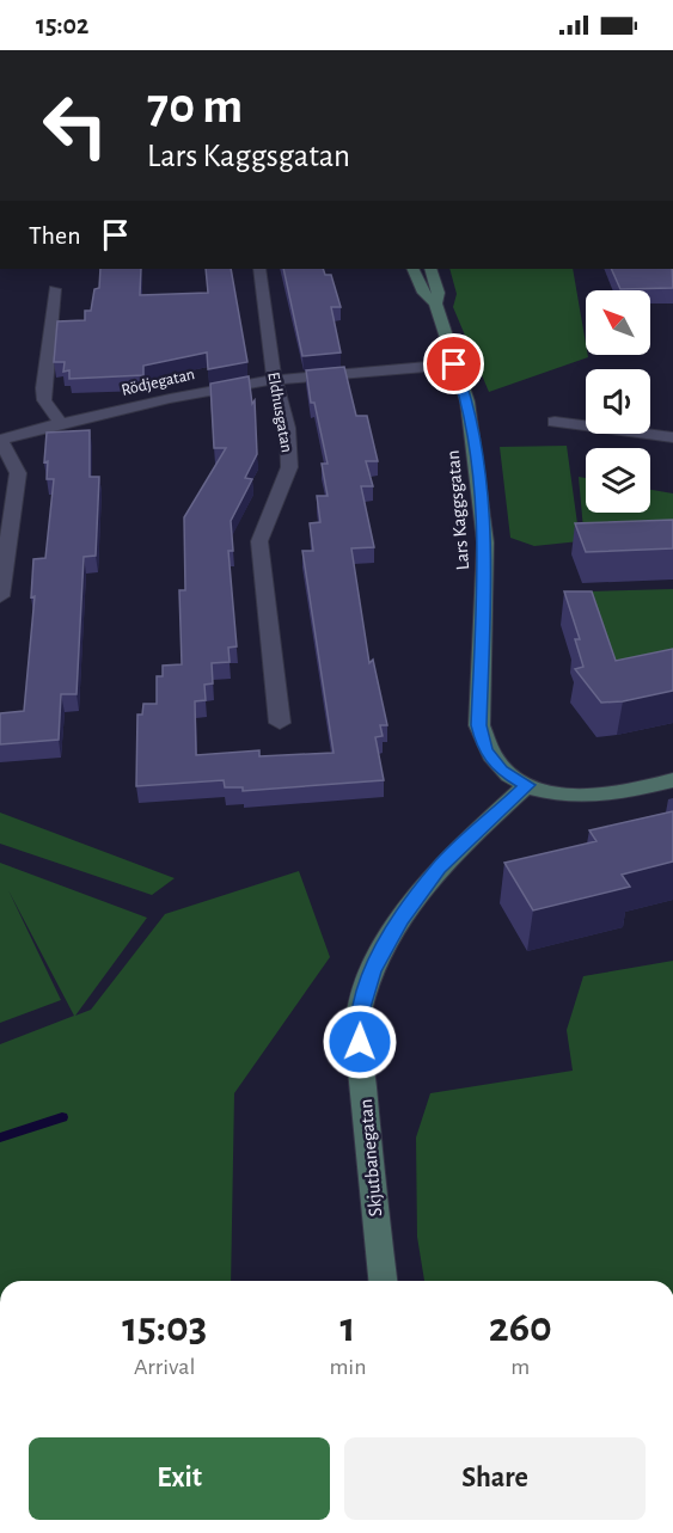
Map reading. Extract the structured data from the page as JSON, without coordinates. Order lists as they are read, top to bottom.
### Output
{
  "streets": {
    "street": [
      "Rödjegatan",
      "Eldhusgatan",
      "Lars Kaggsgatan",
      "Skjutbanegatan"
    ]
  },
  "crossings": [
    ["Rödjegatan", "Eldhusgatan"],
    ["Rödjegatan", "Lars Kaggsgatan"],
    ["Lars Kaggsgatan", "Skjutbanegatan"]
  ],
  "north": "top left",
  "page": {
    "status": "15:02",
    "turn": ["70 m", "Lars Kaggsgatan"],
    "then": "Then",
    "eta": [
      "15:03",
      "Arrival",
      "1",
      "min",
      "260",
      "m"
    ],
    "buttons": ["Exit", "Share"]
  }
}
